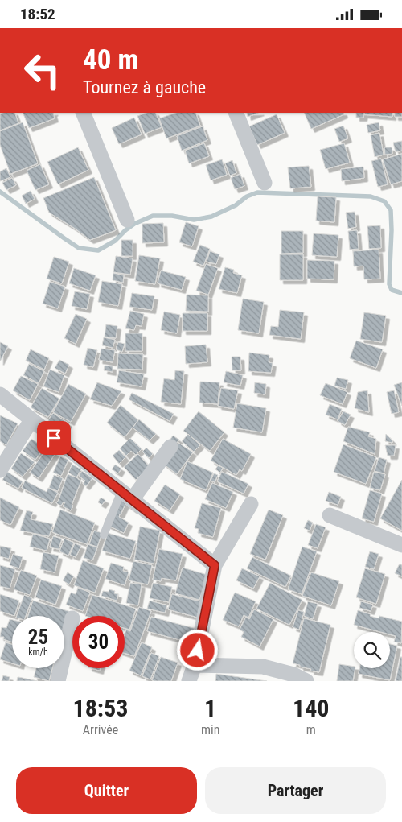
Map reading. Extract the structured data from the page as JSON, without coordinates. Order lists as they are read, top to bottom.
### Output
{
  "page": {
    "status": "18:52",
    "turn": ["40 m", "Tournez à gauche"],
    "speed": "25 km/h",
    "limit": "30",
    "eta": [
      "18:53",
      "Arrivée",
      "1",
      "min",
      "140",
      "m"
    ],
    "buttons": ["Quitter", "Partager"]
  }
}
